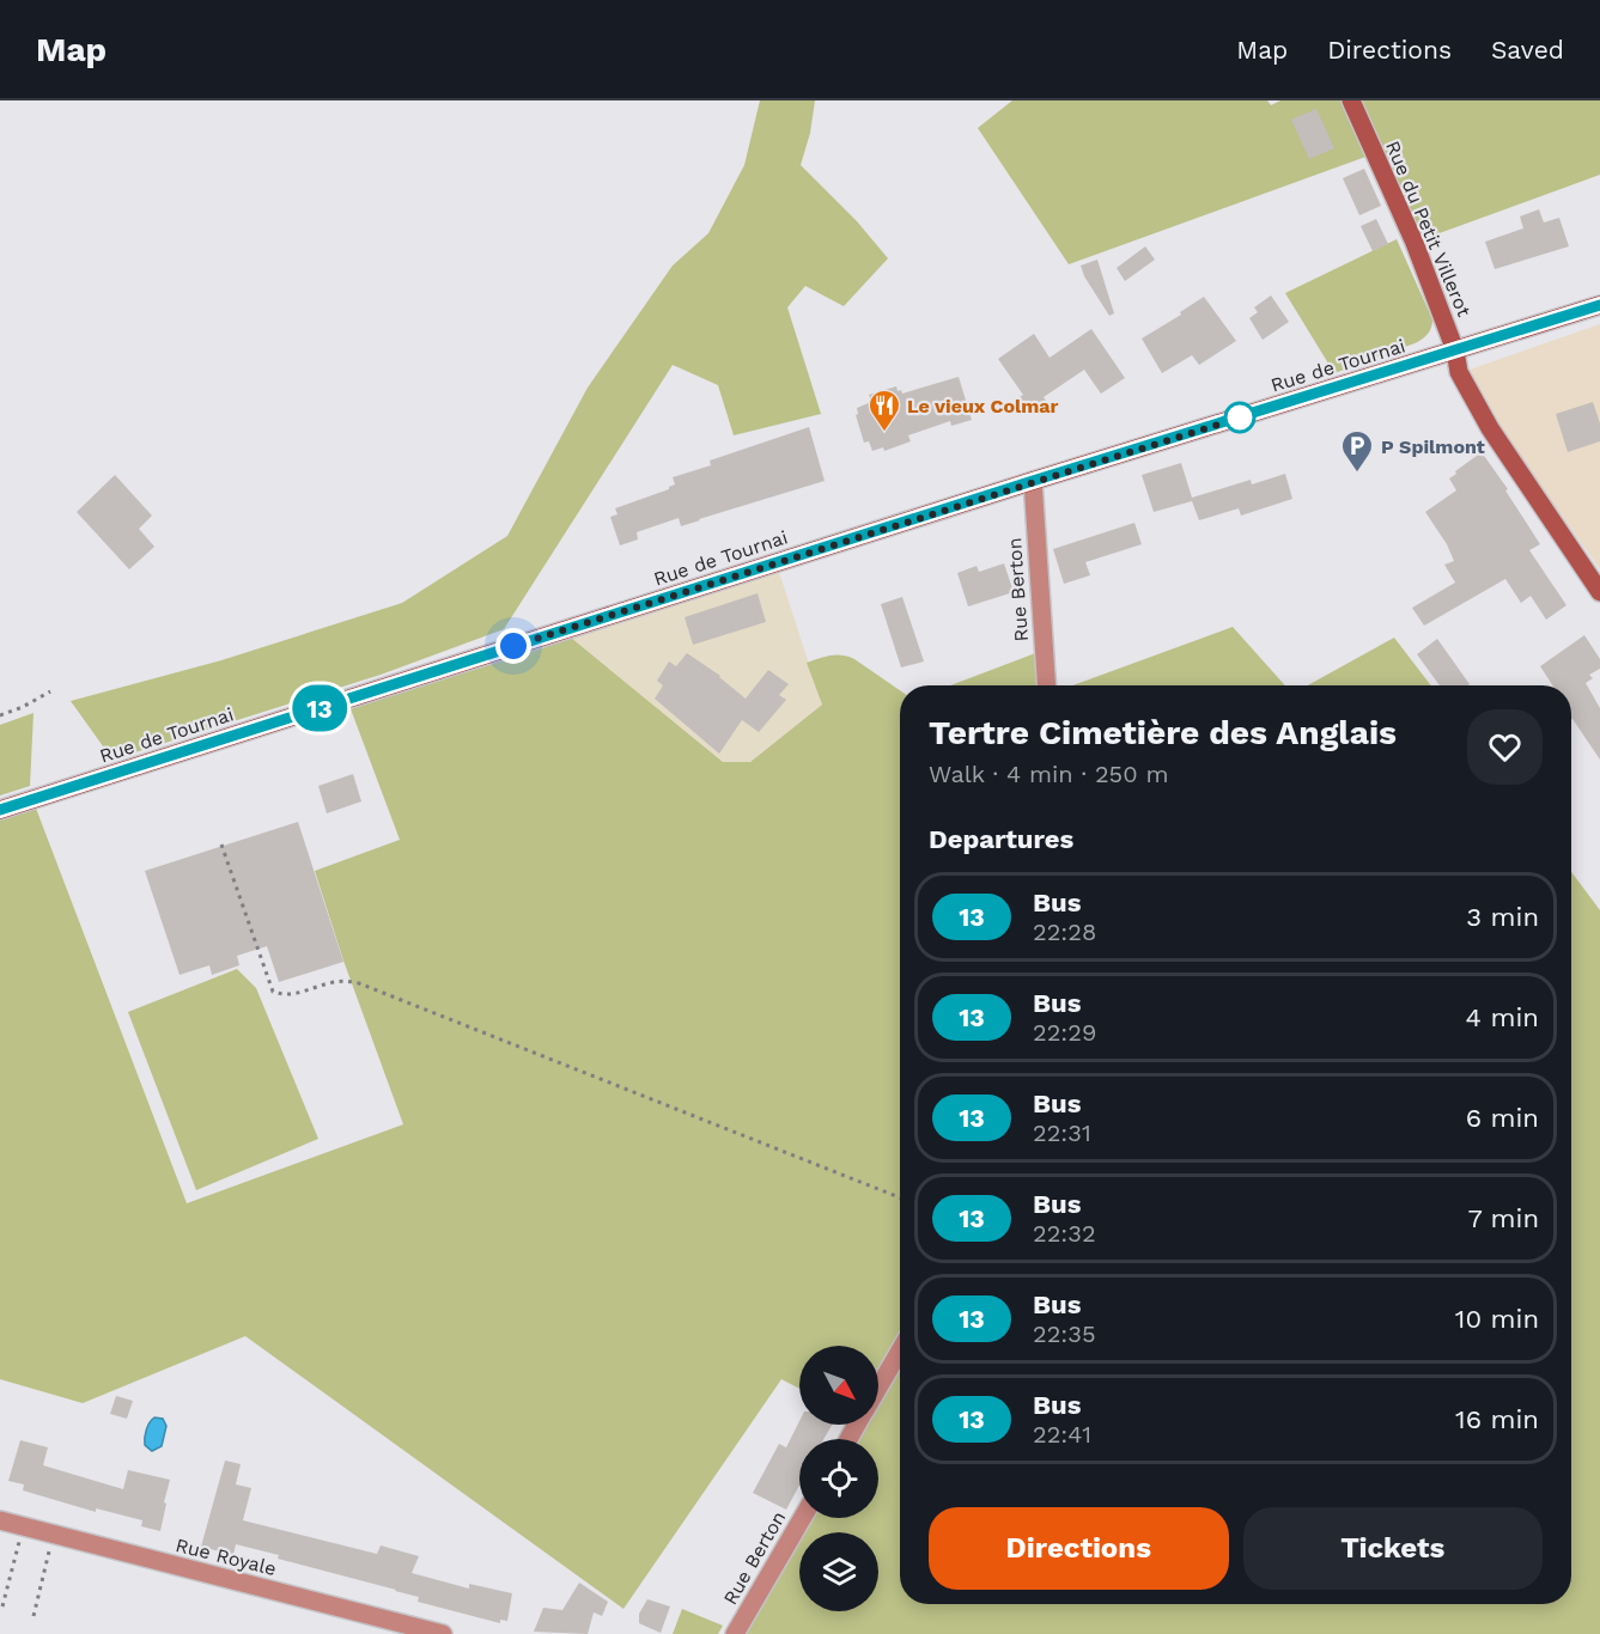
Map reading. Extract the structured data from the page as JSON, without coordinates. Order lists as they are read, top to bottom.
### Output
{
  "streets": {
    "main road": ["Rue de Tournai"],
    "street": ["Rue du Petit Villerot", "Rue Berton", "Rue Royale"]
  },
  "crossings": [
    ["Rue du Petit Villerot", "Rue de Tournai"],
    ["Rue de Tournai", "Rue Berton"]
  ],
  "places": {
    "restaurant": ["Le vieux Colmar"],
    "parking": ["P Spilmont"]
  },
  "lines": ["bus line 13"],
  "north": "bottom right",
  "page": {
    "header": "Map",
    "nav": ["Map", "Directions", "Saved"],
    "on_map": "13",
    "heading": [
      ["Tertre Cimetière des Anglais", "Walk · 4 min · 250 m"],
      "Departures"
    ],
    "list": [
      {
        "mark": "13",
        "name": "Bus",
        "note": "22:28",
        "value": "3 min"
      },
      {
        "mark": "13",
        "name": "Bus",
        "note": "22:29",
        "value": "4 min"
      },
      {
        "mark": "13",
        "name": "Bus",
        "note": "22:31",
        "value": "6 min"
      },
      {
        "mark": "13",
        "name": "Bus",
        "note": "22:32",
        "value": "7 min"
      },
      {
        "mark": "13",
        "name": "Bus",
        "note": "22:35",
        "value": "10 min"
      },
      {
        "mark": "13",
        "name": "Bus",
        "note": "22:41",
        "value": "16 min"
      }
    ],
    "buttons": ["Directions", "Tickets"]
  }
}
